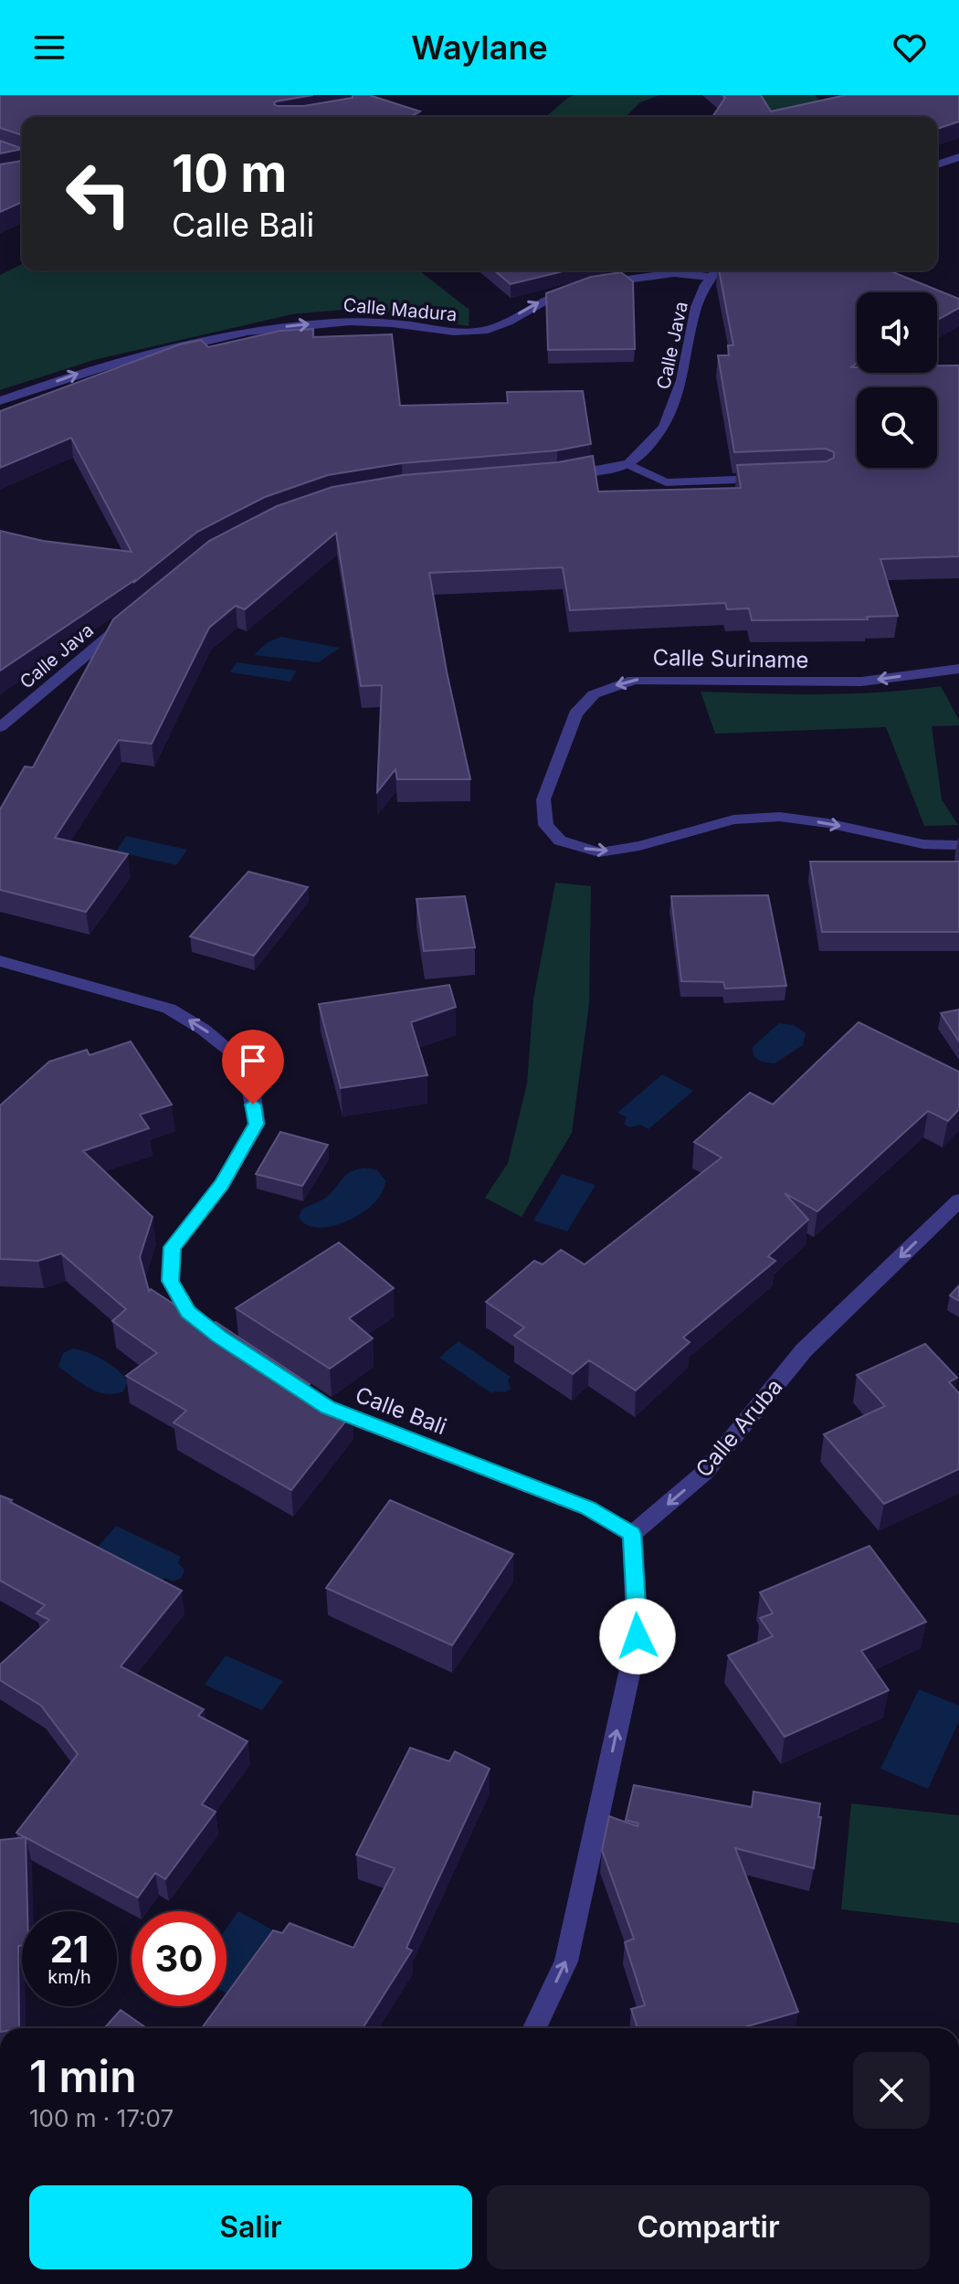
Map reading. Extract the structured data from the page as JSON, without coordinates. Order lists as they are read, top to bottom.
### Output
{
  "streets": {
    "street": [
      "Calle Madura",
      "Calle Java",
      "Calle Suriname",
      "Calle Bali",
      "Calle Aruba"
    ]
  },
  "crossings": [
    ["Calle Bali", "Calle Aruba"]
  ],
  "one_way": ["Calle Madura", "Calle Aruba"],
  "page": {
    "header": "Waylane",
    "turn": ["10 m", "Calle Bali"],
    "speed": "21 km/h",
    "limit": "30",
    "heading": ["1 min", "100 m · 17:07"],
    "buttons": ["Salir", "Compartir"]
  }
}
